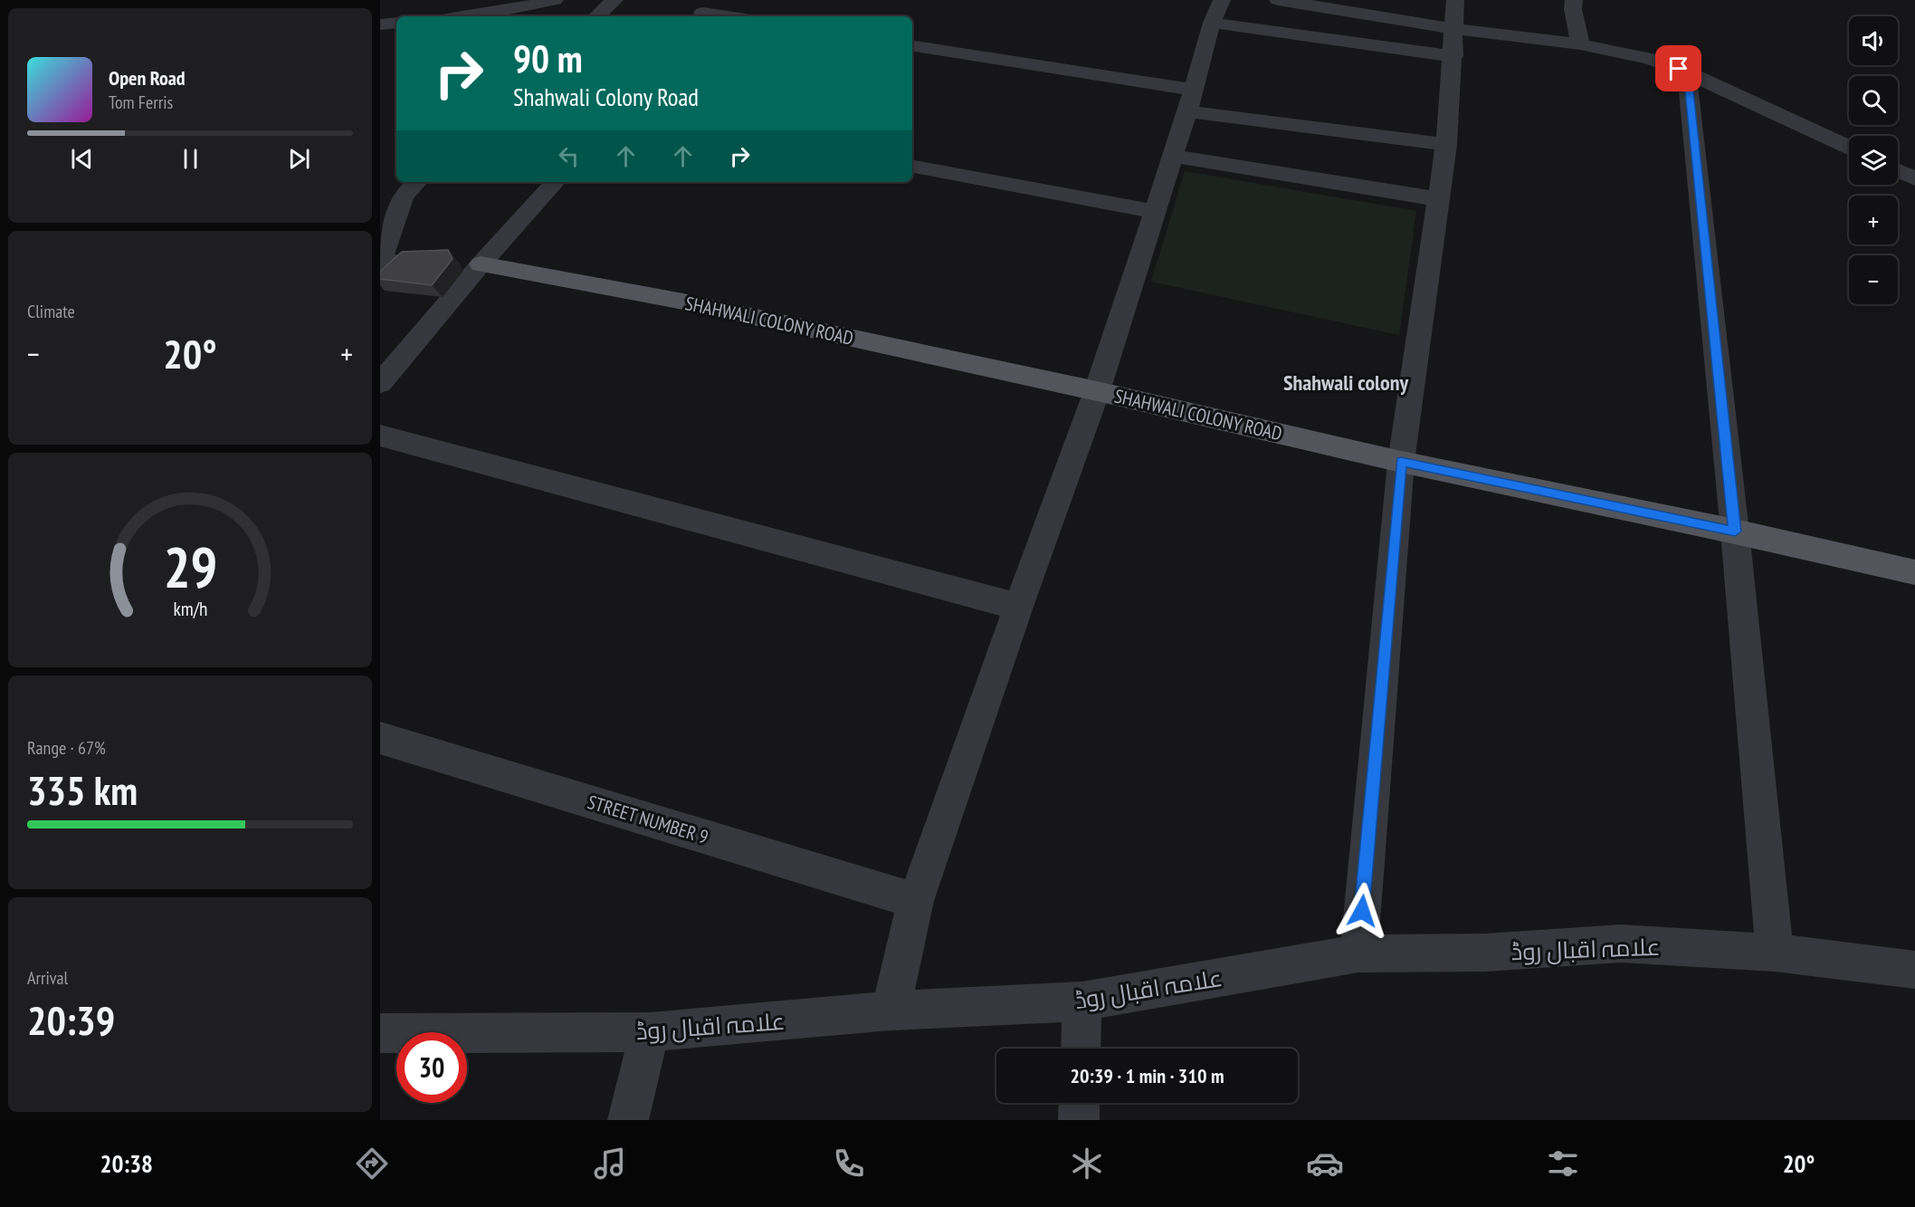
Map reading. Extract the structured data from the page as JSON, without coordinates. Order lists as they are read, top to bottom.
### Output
{
  "streets": {
    "main road": ["SHAHWALI COLONY ROAD"],
    "street": ["STREET NUMBER 9", "علامہ اقبال روڈ"]
  },
  "districts": ["Shahwali colony"],
  "page": {
    "map_buttons": ["+", "−"],
    "turn": ["90 m", "Shahwali Colony Road"],
    "song": ["Open Road", "Tom Ferris"],
    "tile": [
      "Climate",
      ["Range · 67%", "335 km"],
      ["Arrival", "20:39"]
    ],
    "heat": ["−", "20°", "+"],
    "limit": "30",
    "trip": "20:39 · 1 min · 310 m",
    "tabs": ["20:38", "20°"],
    "gauge": ["29", "km/h"]
  }
}
